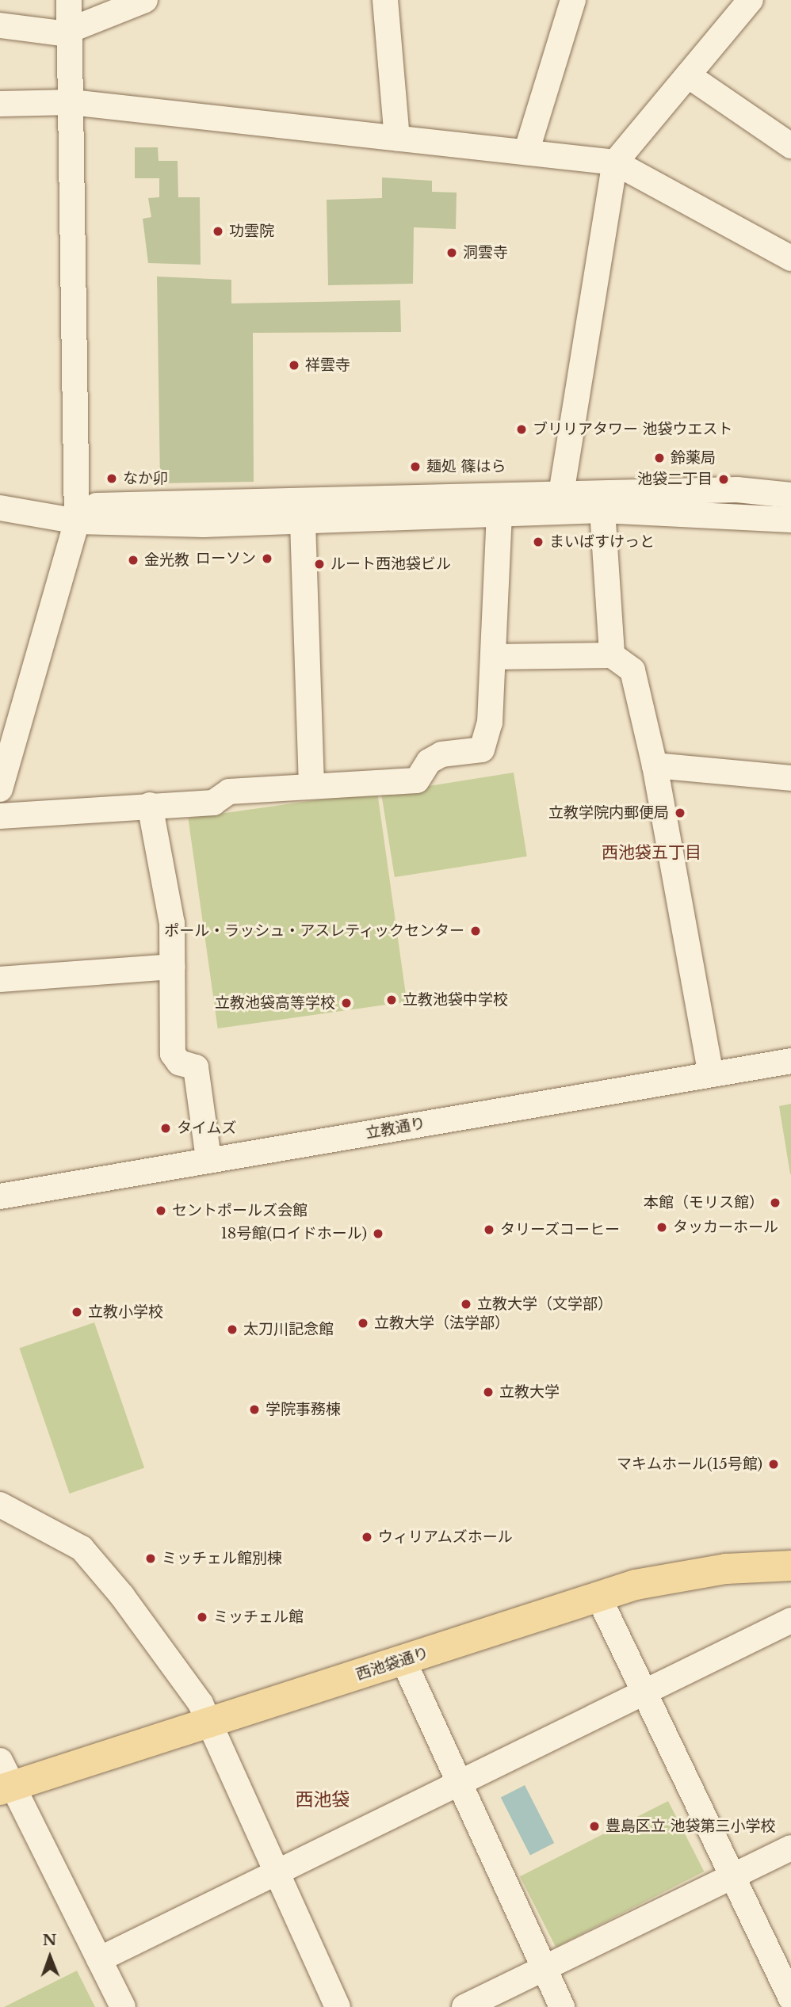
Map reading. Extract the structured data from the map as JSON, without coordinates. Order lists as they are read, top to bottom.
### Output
{
  "streets": {
    "main road": ["西池袋通り"],
    "street": ["立教通り"]
  },
  "districts": ["西池袋五丁目", "西池袋"],
  "places": [
    "功雲院",
    "洞雲寺",
    "祥雲寺",
    "ブリリアタワー 池袋ウエスト",
    "鈴薬局",
    "麺処 篠はら",
    "なか卯",
    "池袋二丁目",
    "まいばすけっと",
    "ローソン",
    "金光教",
    "ルート西池袋ビル",
    "立教学院内郵便局",
    "ポール・ラッシュ・アスレティックセンター",
    "立教池袋中学校",
    "立教池袋高等学校",
    "タイムズ",
    "本館（モリス館）",
    "セントポールズ会館",
    "タッカーホール",
    "タリーズコーヒー",
    "18号館(ロイドホール)",
    "立教大学（文学部）",
    "立教小学校",
    "立教大学（法学部）",
    "太刀川記念館",
    "立教大学",
    "学院事務棟",
    "マキムホール(15号館)",
    "ウィリアムズホール",
    "ミッチェル館別棟",
    "ミッチェル館",
    "豊島区立 池袋第三小学校"
  ],
  "north": "top"
}
